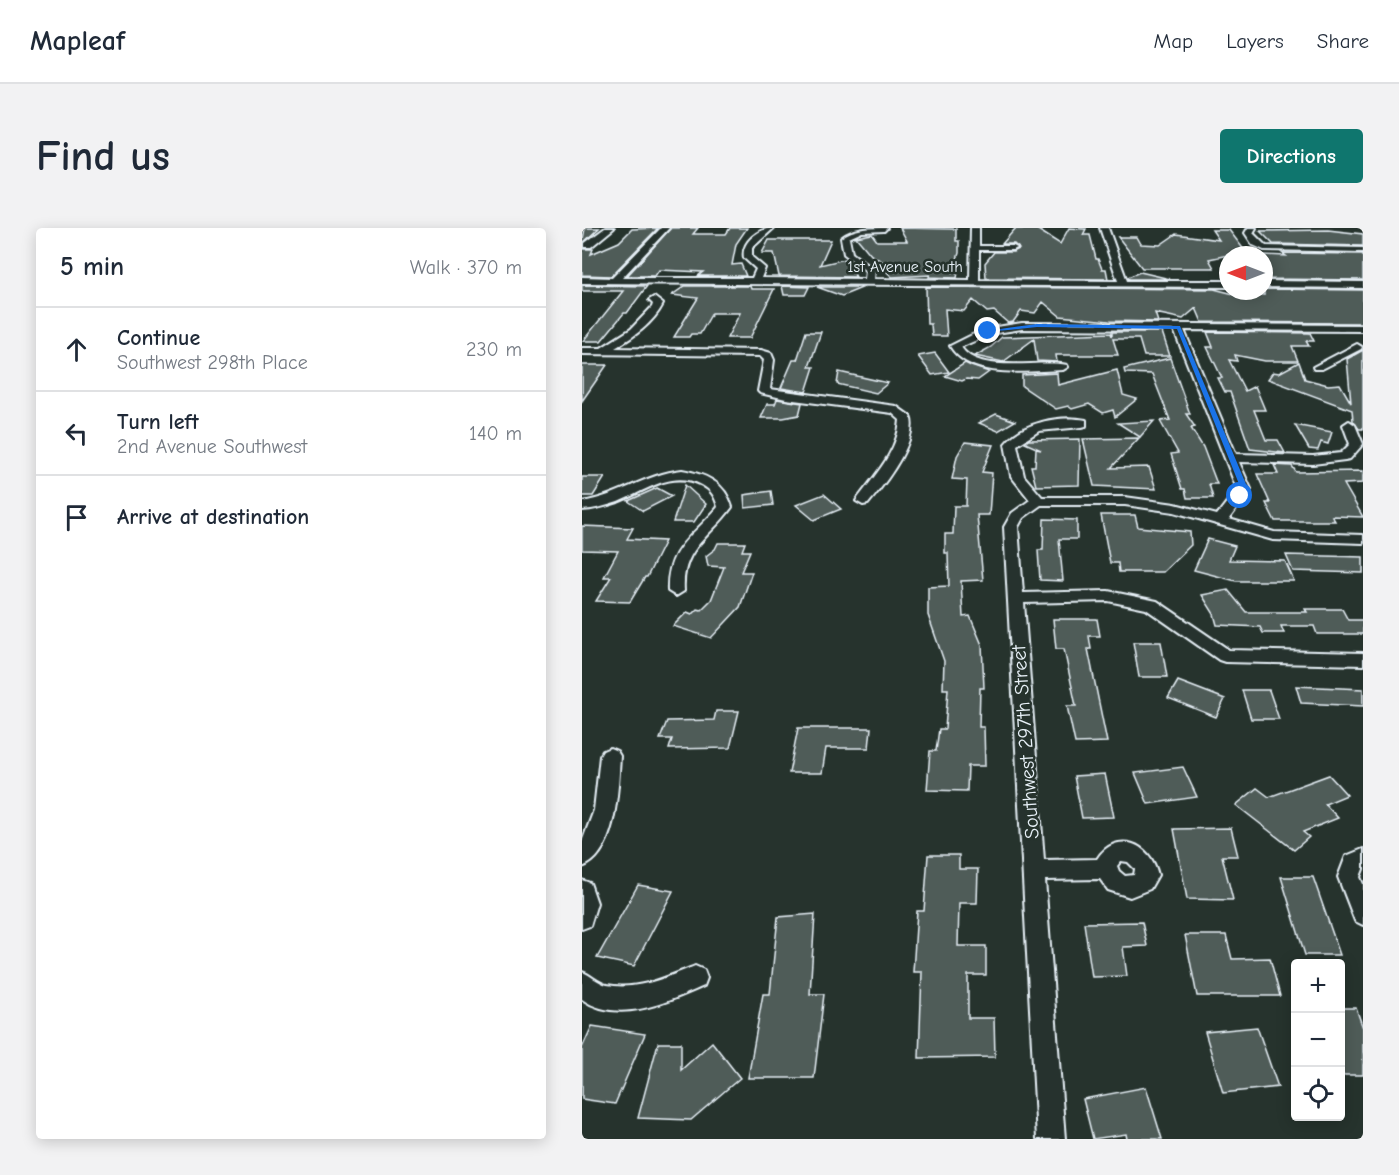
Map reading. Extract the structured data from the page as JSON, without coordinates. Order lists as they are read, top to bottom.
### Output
{
  "streets": {
    "street": ["1st Avenue South", "Southwest 297th Street"]
  },
  "north": "left",
  "page": {
    "header": "Mapleaf",
    "nav": ["Map", "Layers", "Share"],
    "buttons": "Directions",
    "title": "Find us",
    "heading": ["5 min", "Walk · 370 m"],
    "list": [
      ["Continue", "Southwest 298th Place", "230 m"],
      ["Turn left", "2nd Avenue Southwest", "140 m"],
      "Arrive at destination"
    ],
    "map_buttons": ["+", "−"]
  }
}
